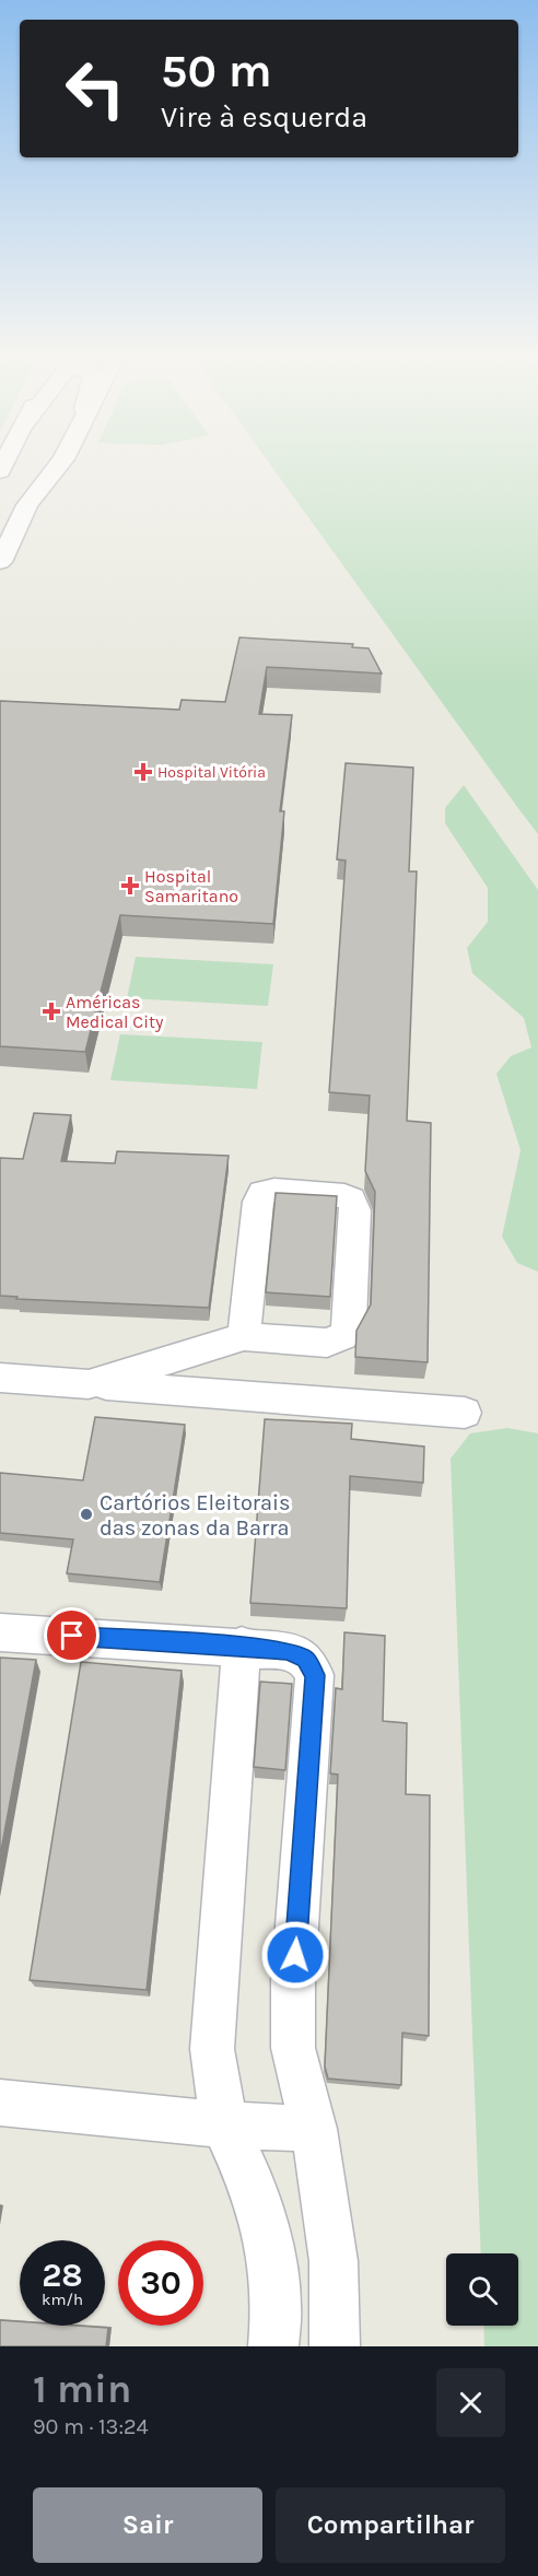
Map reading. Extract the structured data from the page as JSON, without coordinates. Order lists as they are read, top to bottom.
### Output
{
  "places": {
    "health": ["Hospital Vitória", "Hospital Samaritano", "Américas Medical City"],
    "other": ["Cartórios Eleitorais das zonas da Barra"]
  },
  "page": {
    "turn": ["50 m", "Vire à esquerda"],
    "speed": "28 km/h",
    "limit": "30",
    "heading": ["1 min", "90 m · 13:24"],
    "buttons": ["Sair", "Compartilhar"]
  }
}
